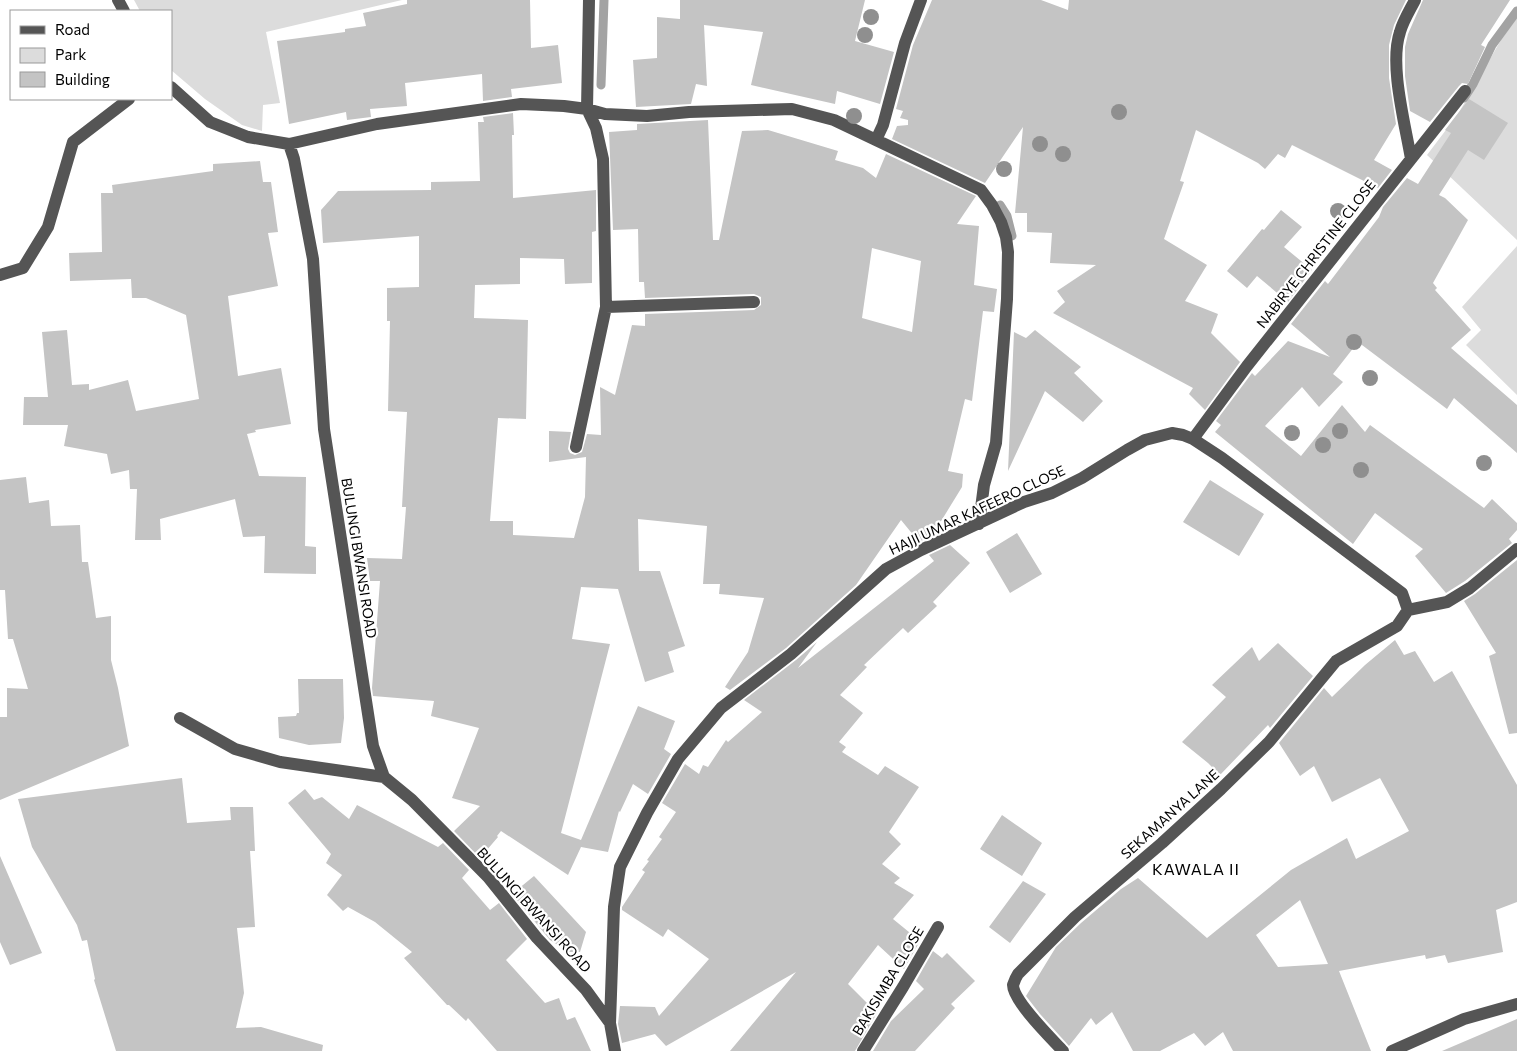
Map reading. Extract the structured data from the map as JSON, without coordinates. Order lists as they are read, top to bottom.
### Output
{
  "streets": {
    "street": [
      "NABIRYE CHRISTINE CLOSE",
      "HAJJI UMAR KAFEERO CLOSE",
      "BULUNGI BWANSI ROAD",
      "SEKAMANYA LANE",
      "BAKISIMBA CLOSE"
    ]
  },
  "crossings": [
    ["NABIRYE CHRISTINE CLOSE", "HAJJI UMAR KAFEERO CLOSE"],
    ["HAJJI UMAR KAFEERO CLOSE", "BULUNGI BWANSI ROAD"],
    ["HAJJI UMAR KAFEERO CLOSE", "SEKAMANYA LANE"]
  ],
  "districts": ["KAWALA II"],
  "legend": ["Road", "Park", "Building"]
}
